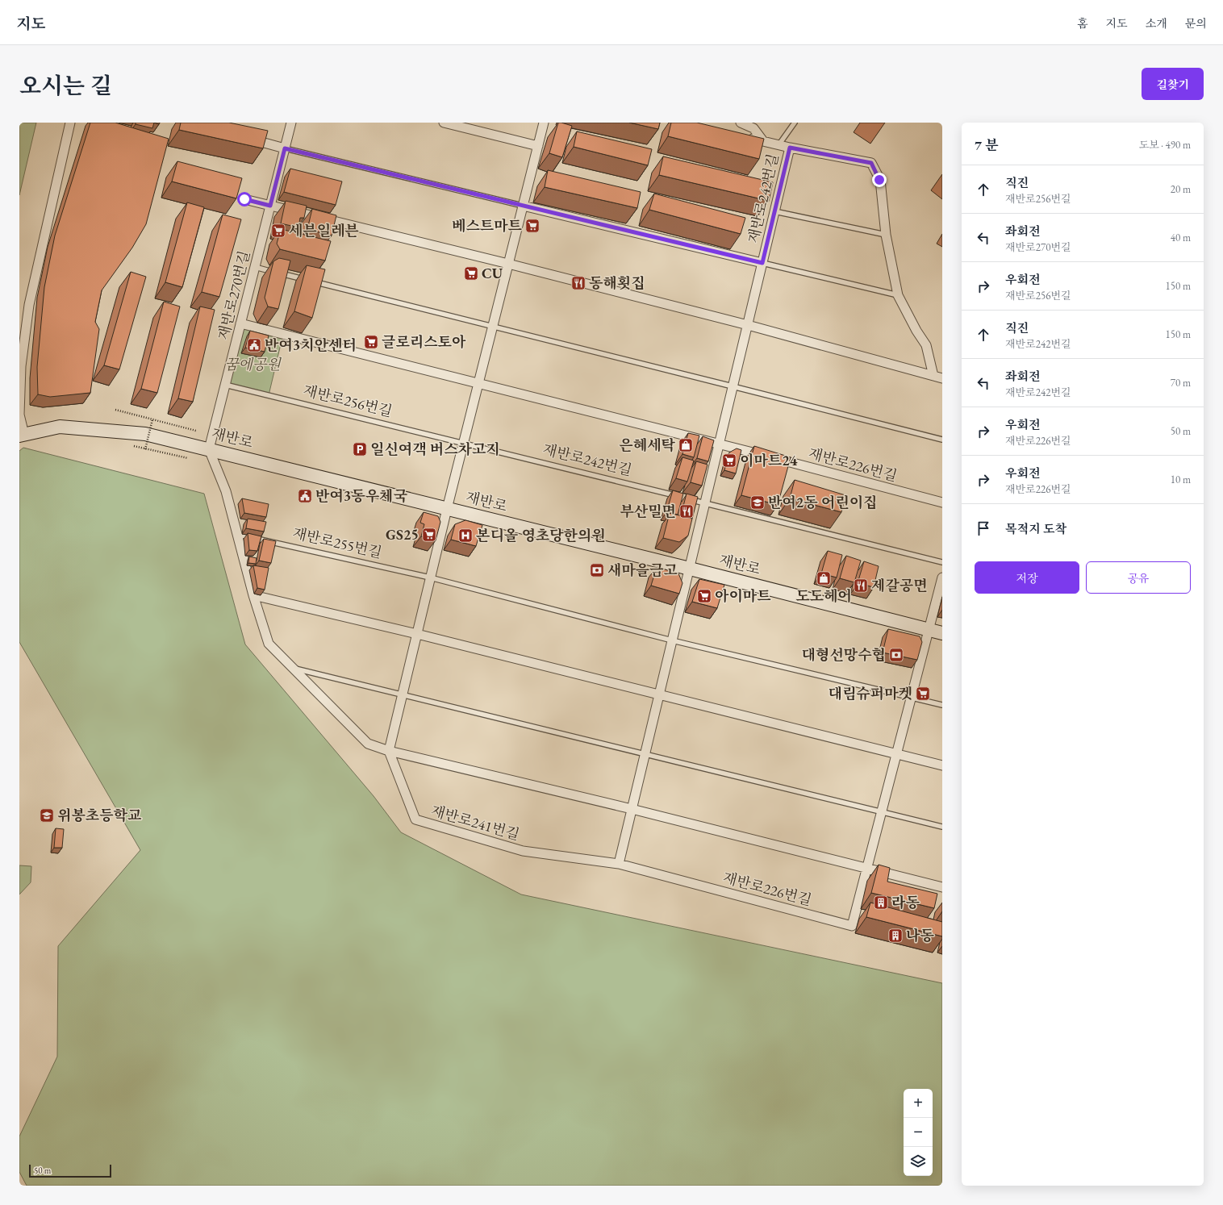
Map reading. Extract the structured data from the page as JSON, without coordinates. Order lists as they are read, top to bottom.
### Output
{
  "streets": {
    "main road": ["재반로"],
    "street": [
      "재반로242번길",
      "재반로270번길",
      "재반로226번길",
      "재반로241번길"
    ],
    "lane": ["재반로256번길", "재반로255번길"]
  },
  "crossings": [
    ["재반로242번길", "재반로256번길"],
    ["재반로242번길", "재반로"],
    ["재반로242번길", "재반로226번길"],
    ["재반로270번길", "재반로256번길"],
    ["재반로270번길", "재반로"],
    ["재반로", "재반로226번길"],
    ["재반로226번길", "재반로241번길"]
  ],
  "parks": ["꿈에공원"],
  "places": {
    "supermarket": [
      "베스트마트",
      "세븐일레븐",
      "CU",
      "글로리스토아",
      "이마트24",
      "GS25",
      "아이마트",
      "대림슈퍼마켓"
    ],
    "restaurant": ["동해횟집", "부산밀면", "제갈공면"],
    "public building": ["반여3치안센터", "반여3동우체국"],
    "shop": ["은혜세탁", "도도헤어"],
    "parking": ["일신여객 버스차고지"],
    "school or university": ["반여2동 어린이집", "위봉초등학교"],
    "hospital": ["본디올 영초당한의원"],
    "bank": ["새마을금고", "대형선망수협"],
    "building": ["라동", "나동"]
  },
  "scale_bar": "50 m",
  "page": {
    "header": "지도",
    "nav": [
      "홈",
      "지도",
      "소개",
      "문의"
    ],
    "title": "오시는 길",
    "buttons": [
      "길찾기",
      ["저장", "공유"]
    ],
    "heading": ["7 분", "도보 · 490 m"],
    "list": [
      ["직진", "재반로256번길", "20 m"],
      ["좌회전", "재반로270번길", "40 m"],
      ["우회전", "재반로256번길", "150 m"],
      ["직진", "재반로242번길", "150 m"],
      ["좌회전", "재반로242번길", "70 m"],
      ["우회전", "재반로226번길", "50 m"],
      ["우회전", "재반로226번길", "10 m"],
      "목적지 도착"
    ],
    "map_buttons": ["+", "−"],
    "scale": "50 m"
  }
}
